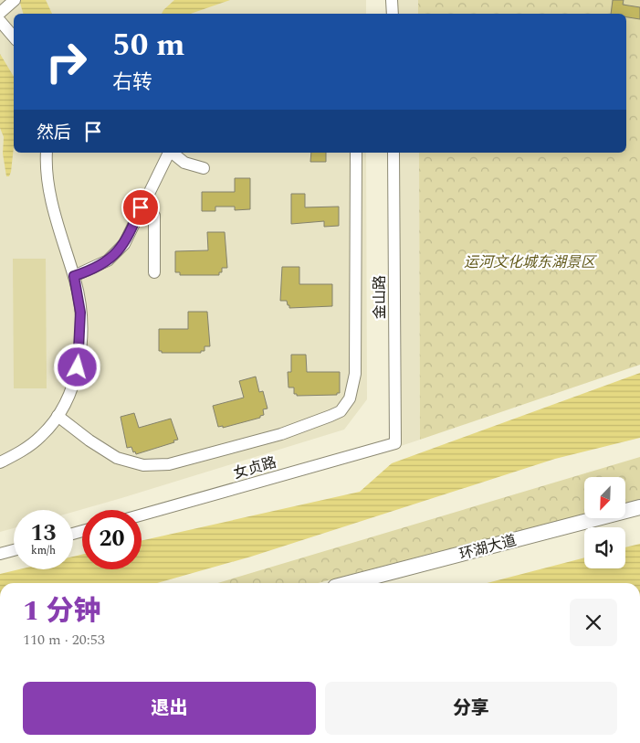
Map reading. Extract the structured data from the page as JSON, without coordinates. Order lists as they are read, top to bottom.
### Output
{
  "streets": {
    "main road": ["环湖大道"],
    "street": ["金山路", "女贞路"]
  },
  "crossings": [
    ["金山路", "女贞路"]
  ],
  "parks": ["运河文化城东湖景区"],
  "north": "bottom left",
  "page": {
    "turn": ["50 m", "右转"],
    "then": "然后",
    "speed": "13 km/h",
    "limit": "20",
    "heading": ["1 分钟", "110 m · 20:53"],
    "buttons": ["退出", "分享"]
  }
}
